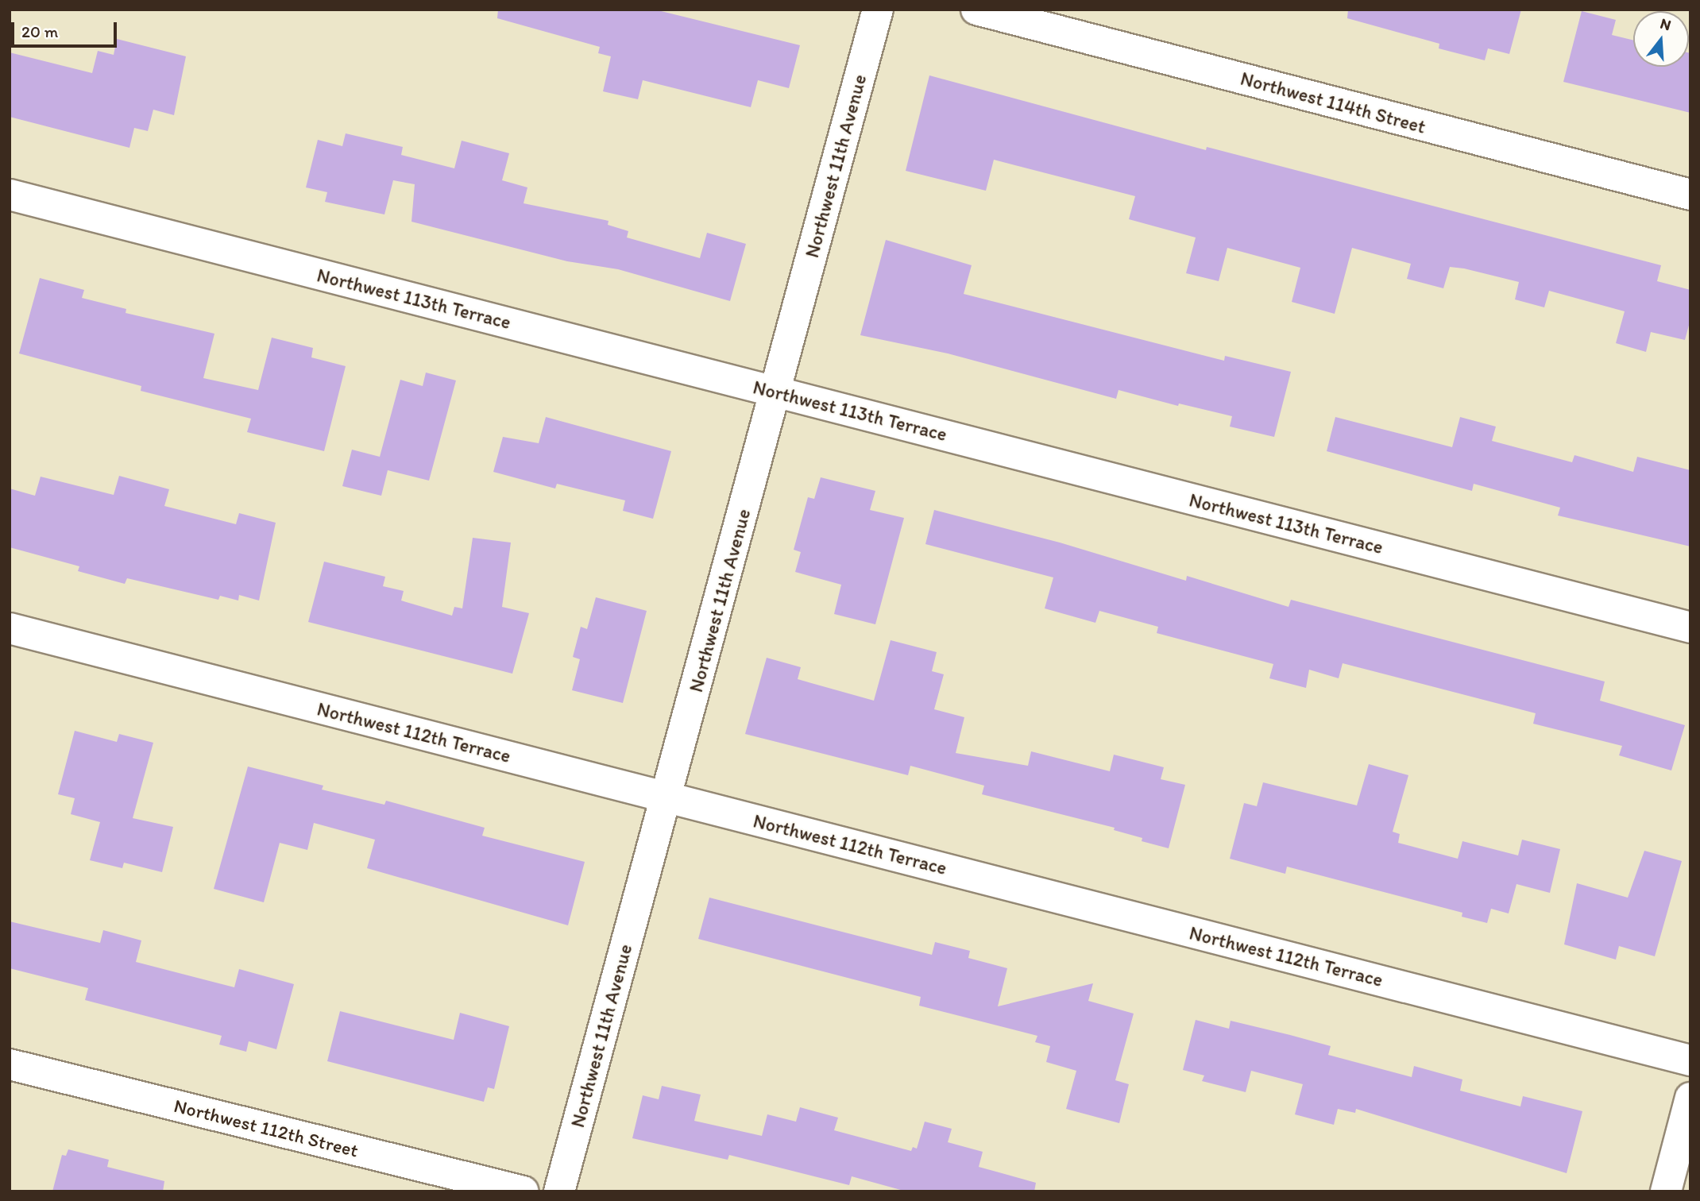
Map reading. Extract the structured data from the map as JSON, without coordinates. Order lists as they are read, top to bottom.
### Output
{
  "streets": {
    "street": [
      "Northwest 114th Street",
      "Northwest 11th Avenue",
      "Northwest 113th Terrace",
      "Northwest 112th Terrace",
      "Northwest 112th Street"
    ]
  },
  "crossings": [
    ["Northwest 11th Avenue", "Northwest 113th Terrace"],
    ["Northwest 11th Avenue", "Northwest 112th Terrace"]
  ],
  "scale_bar": "20 m",
  "north": "top"
}
